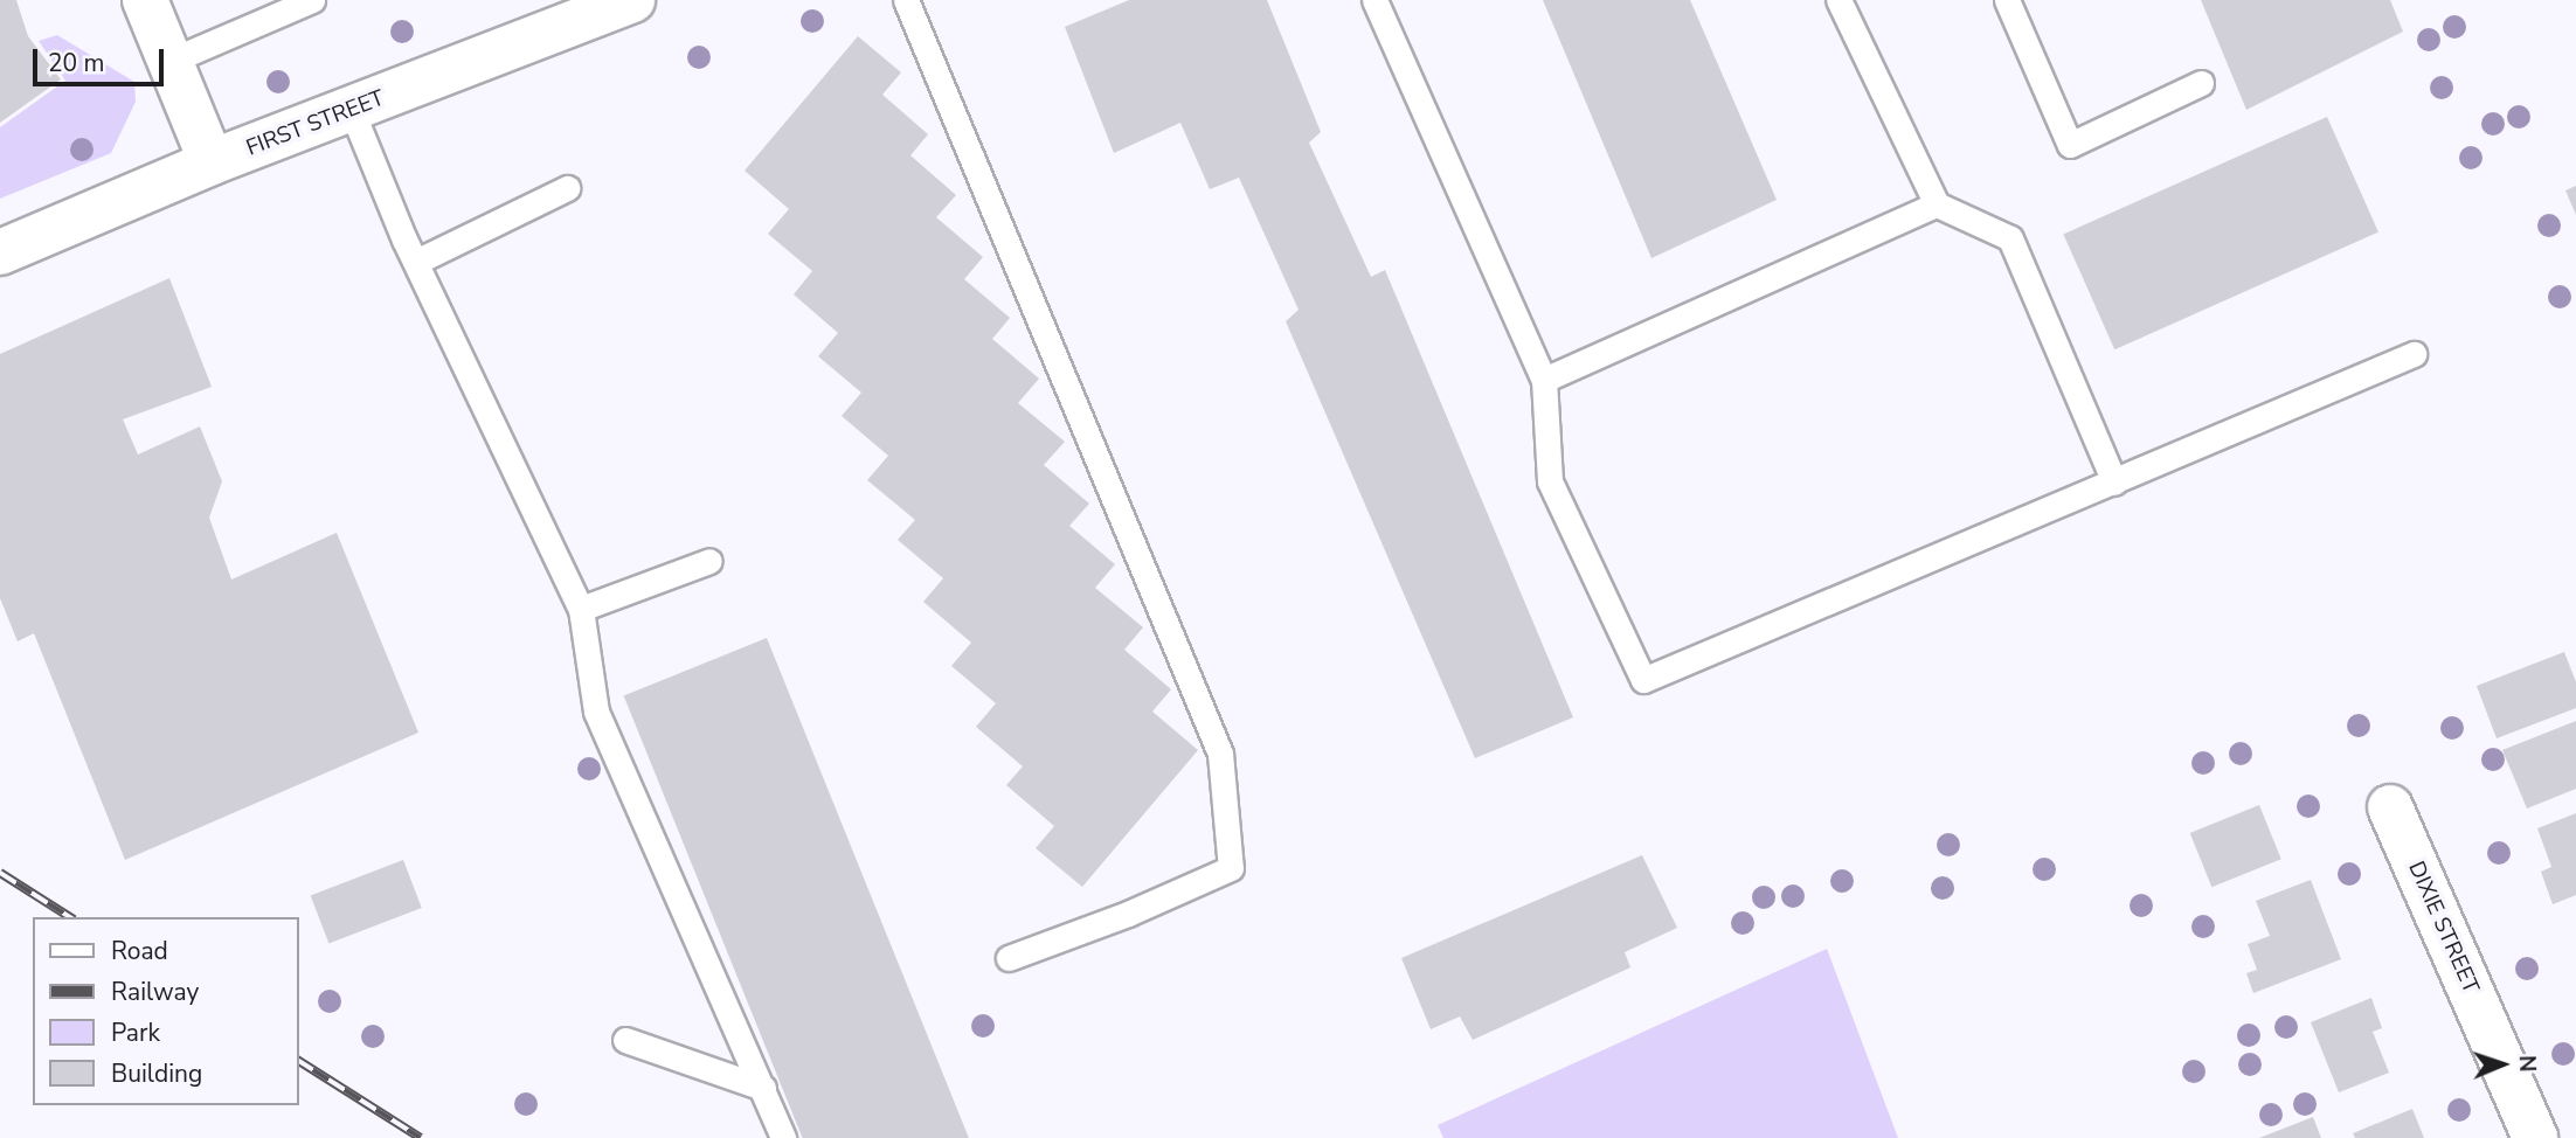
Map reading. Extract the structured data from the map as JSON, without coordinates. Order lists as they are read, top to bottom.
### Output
{
  "streets": {
    "street": ["FIRST STREET", "DIXIE STREET"]
  },
  "legend": [
    "Road",
    "Railway",
    "Park",
    "Building"
  ],
  "scale_bar": "20 m",
  "north": "right"
}
